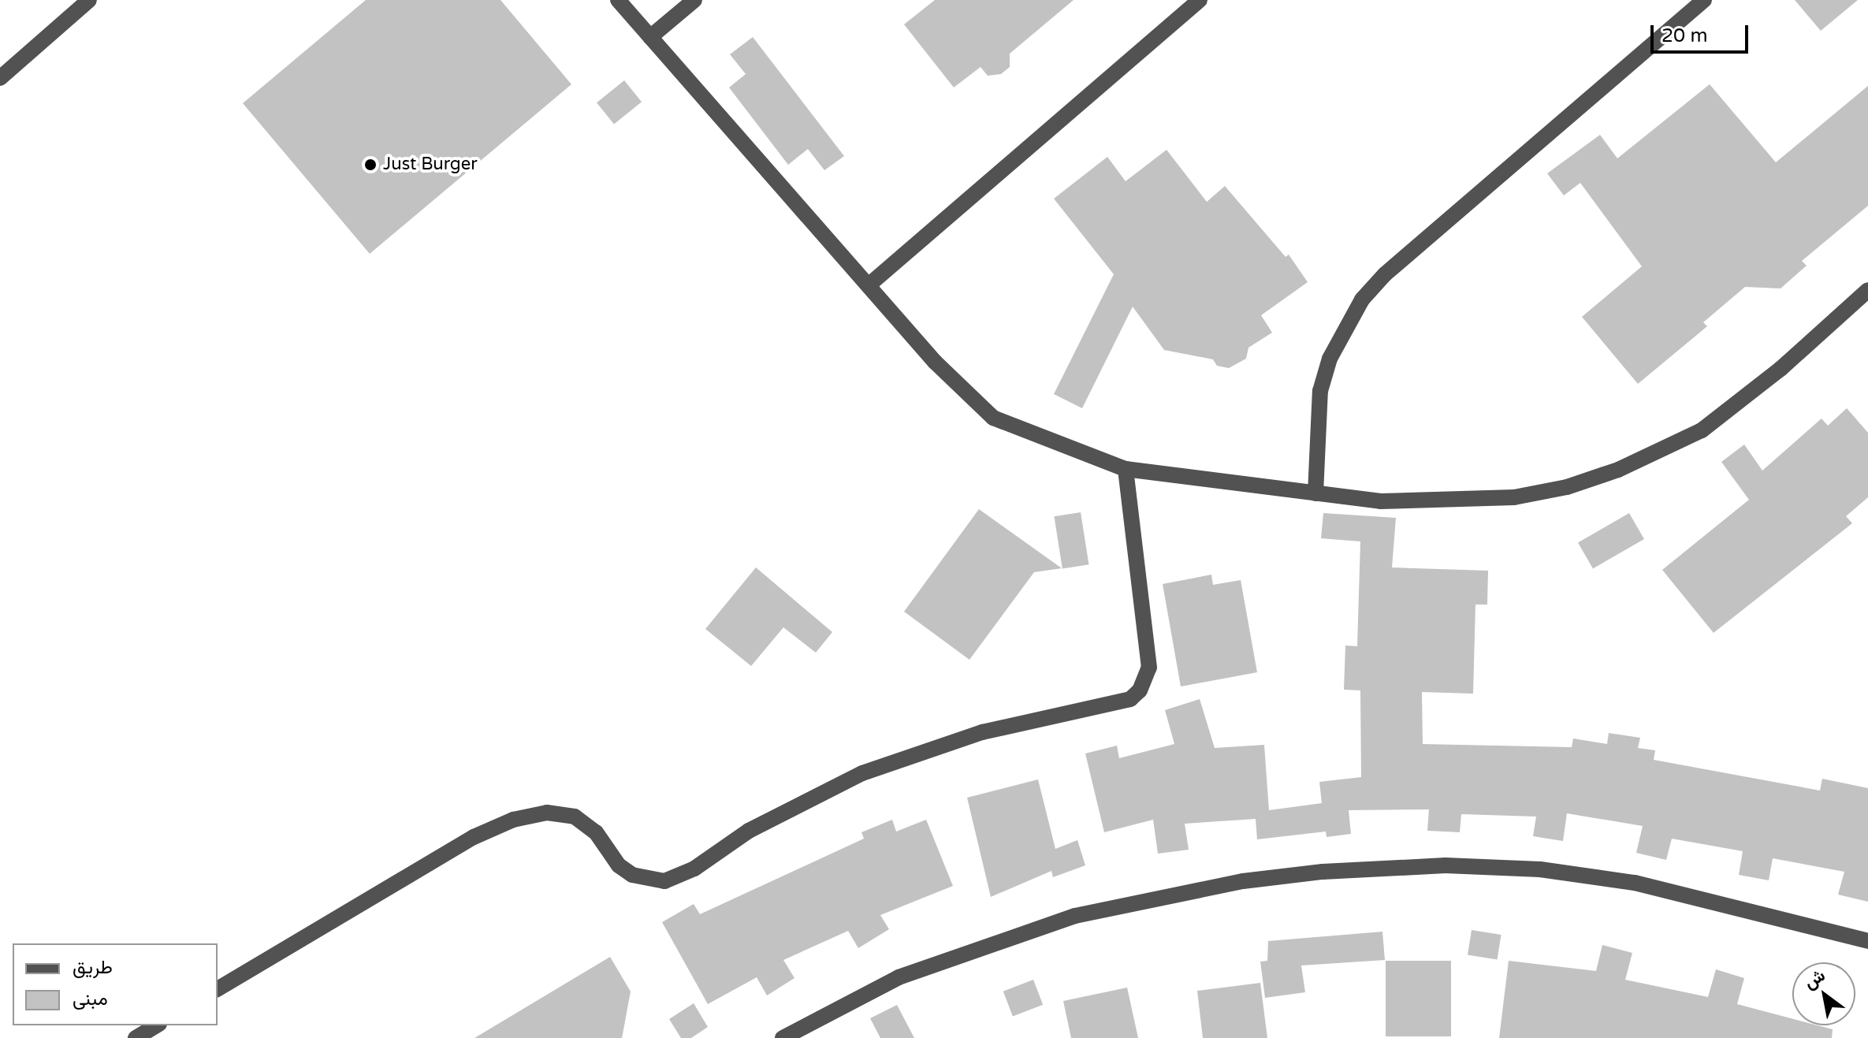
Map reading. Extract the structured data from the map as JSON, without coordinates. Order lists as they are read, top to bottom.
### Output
{
  "places": ["Just Burger"],
  "legend": ["طريق", "مبنى"],
  "scale_bar": "20 m",
  "north": "top left"
}
